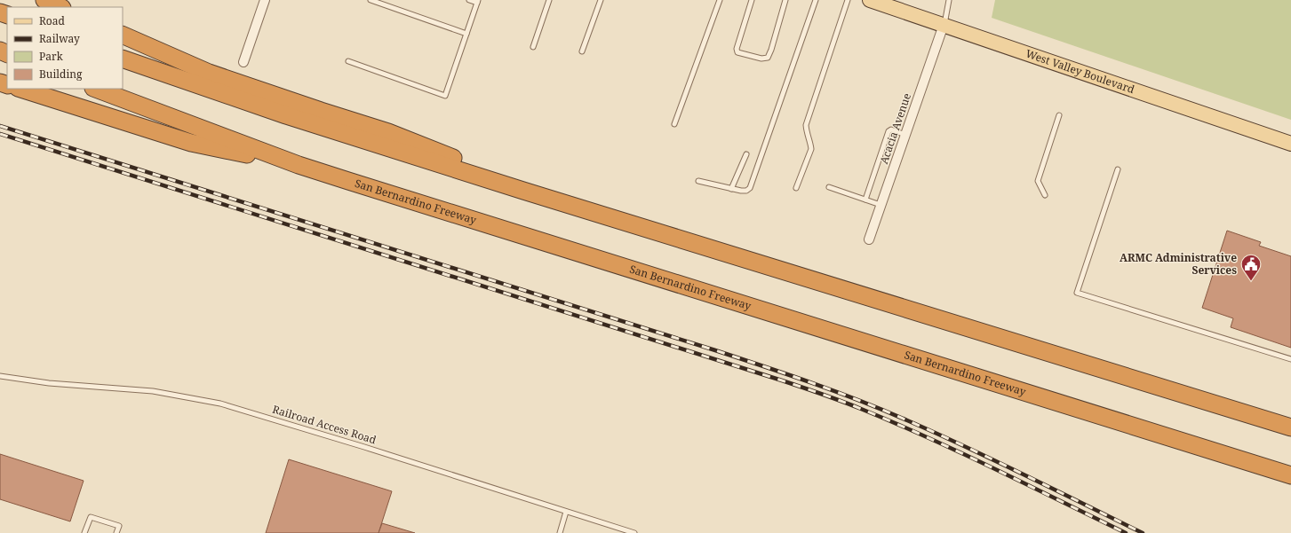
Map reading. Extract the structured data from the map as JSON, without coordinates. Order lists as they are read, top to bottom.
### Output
{
  "streets": {
    "highway": ["San Bernardino Freeway"],
    "main road": ["West Valley Boulevard"],
    "street": ["Acacia Avenue"],
    "lane": ["Railroad Access Road"]
  },
  "crossings": [
    ["West Valley Boulevard", "Acacia Avenue"]
  ],
  "places": {
    "public building": ["ARMC Administrative Services"]
  },
  "legend": [
    "Road",
    "Railway",
    "Park",
    "Building"
  ]
}
